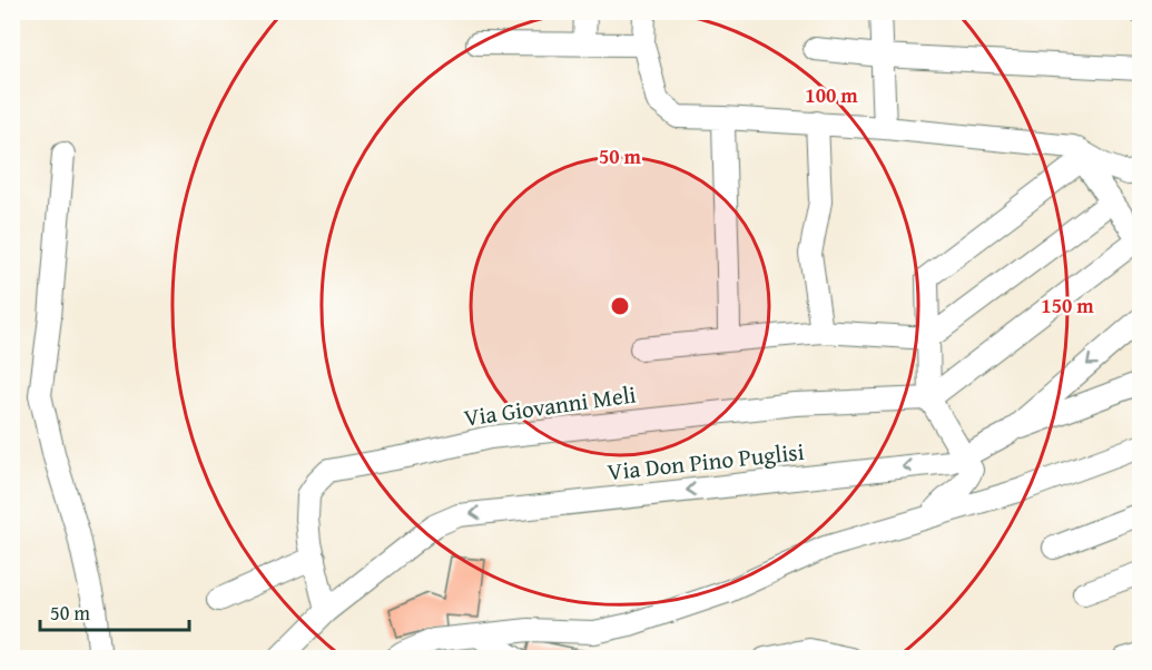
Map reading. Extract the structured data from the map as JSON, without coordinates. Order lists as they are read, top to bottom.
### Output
{
  "streets": {
    "street": ["Via Giovanni Meli", "Via Don Pino Puglisi"]
  },
  "crossings": [
    ["Via Giovanni Meli", "Via Don Pino Puglisi"]
  ],
  "scale_bar": "50 m",
  "rings": ["100 m", "50 m", "150 m"]
}
